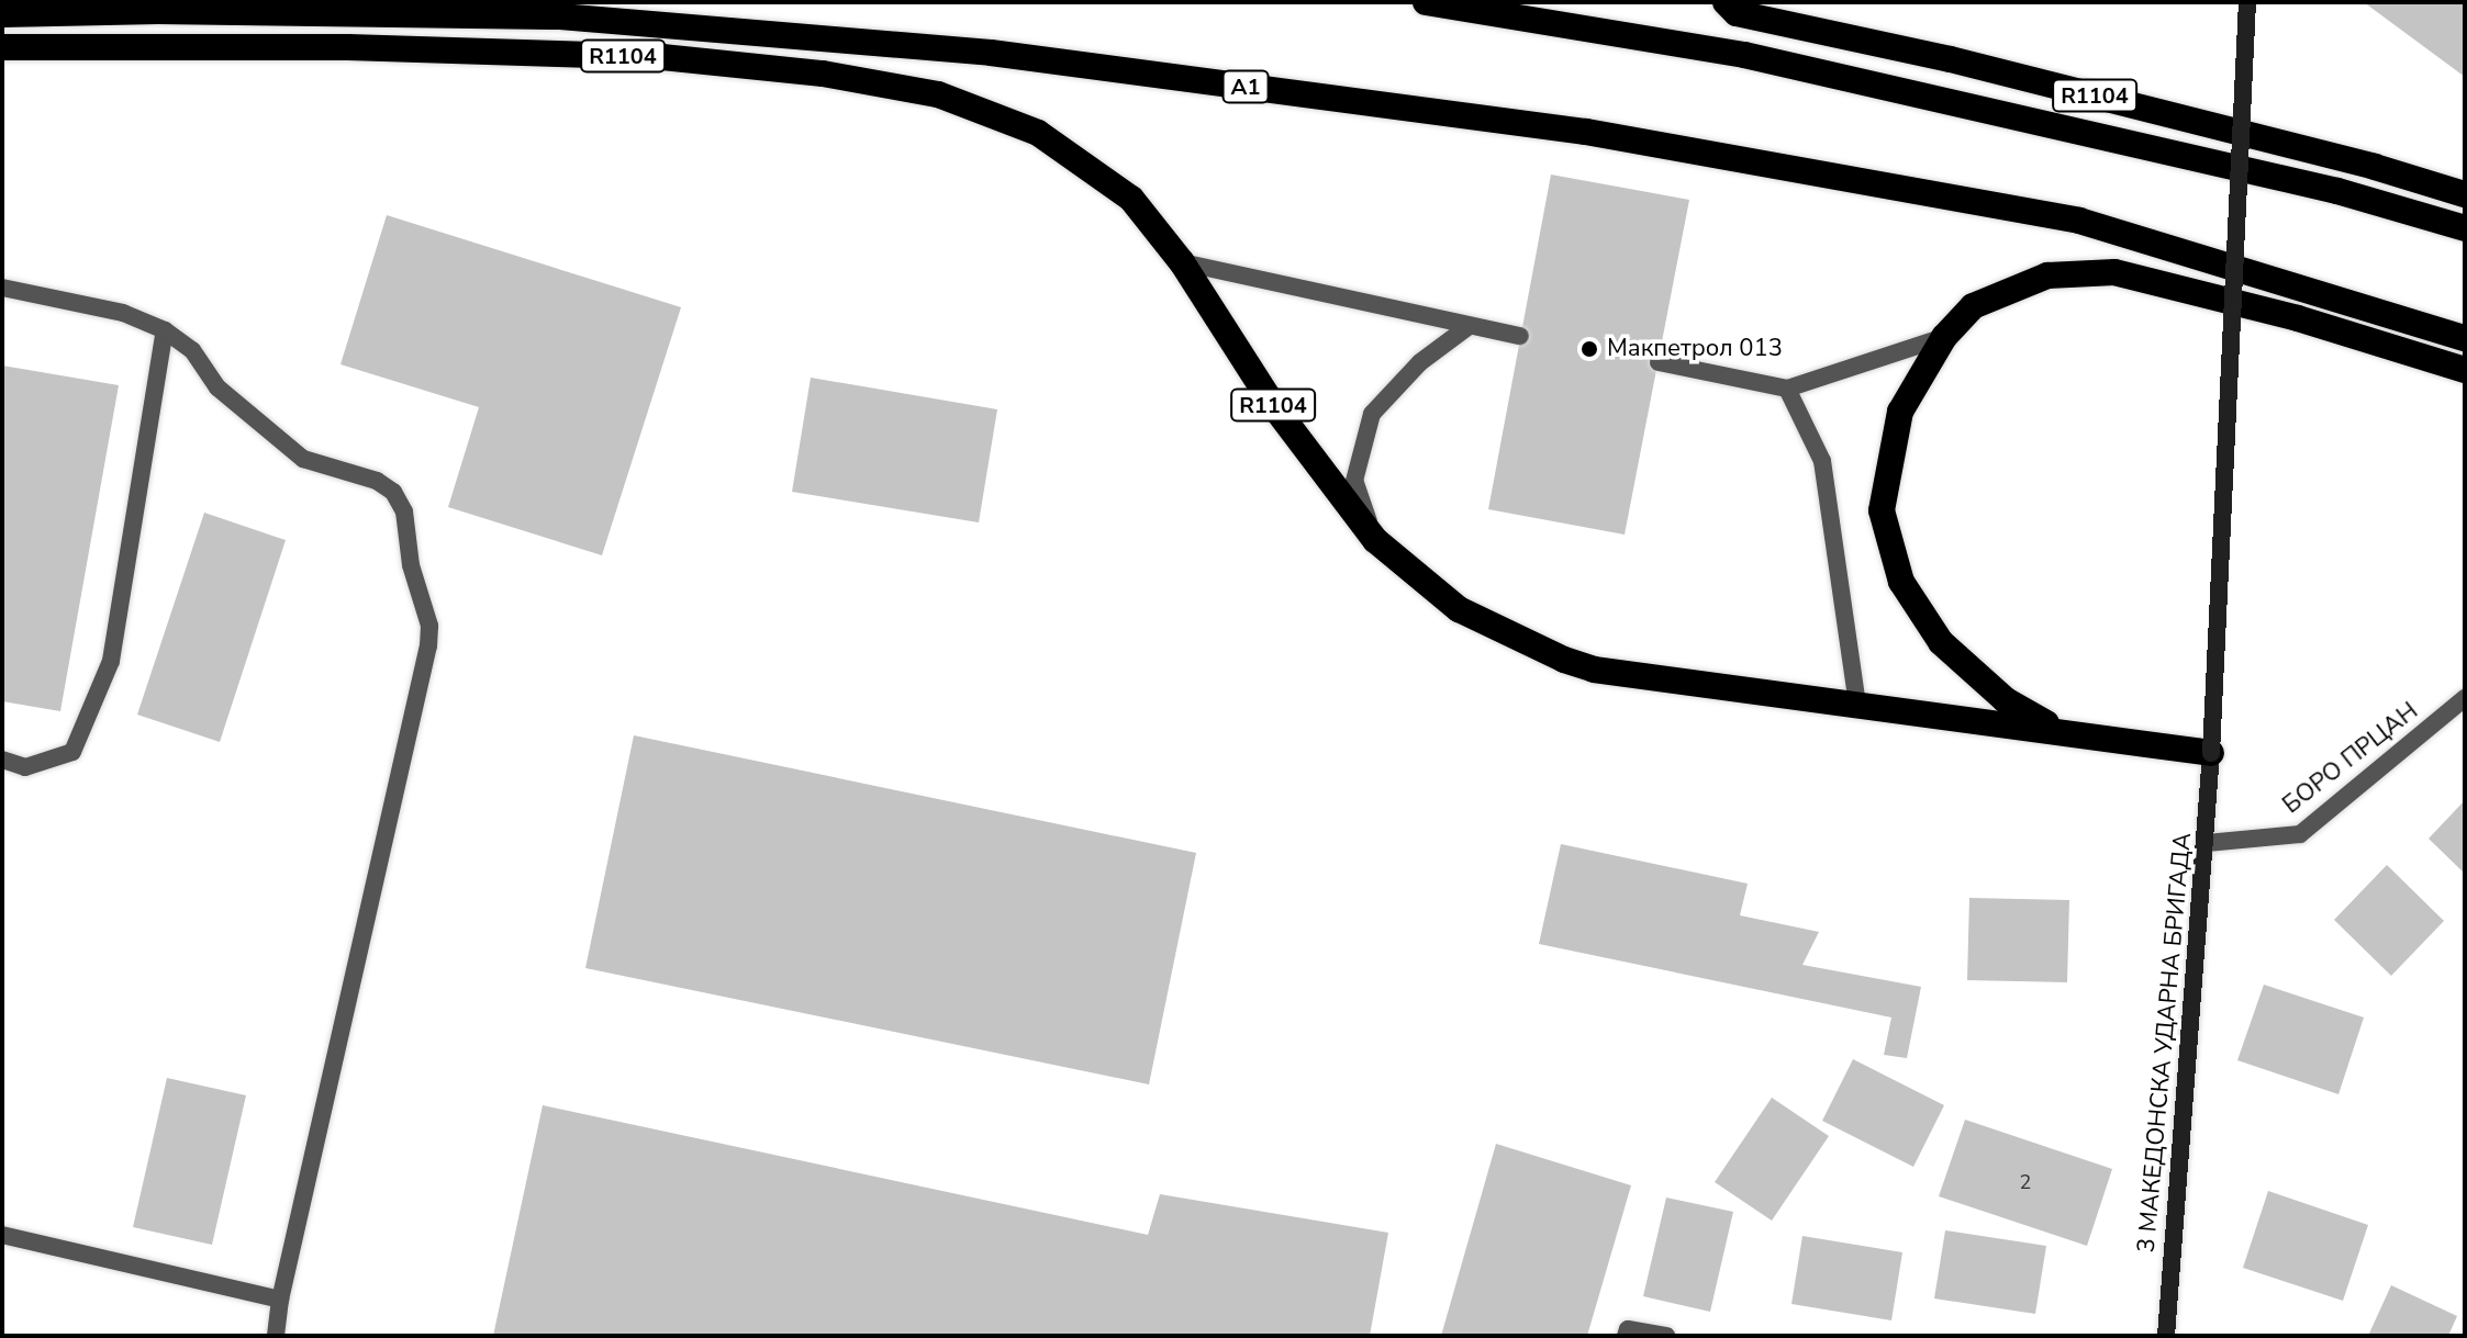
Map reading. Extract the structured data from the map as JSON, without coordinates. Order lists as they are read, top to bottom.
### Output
{
  "streets": {
    "highway": ["R1104", "A1"],
    "main road": ["3 МАКЕДОНСКА УДАРНА БРИГАДА"],
    "street": ["БОРО ПРЦАН"]
  },
  "crossings": [
    ["R1104", "3 МАКЕДОНСКА УДАРНА БРИГАДА"],
    ["БОРО ПРЦАН", "3 МАКЕДОНСКА УДАРНА БРИГАДА"]
  ],
  "places": ["Макпетрол 013"],
  "house_numbers": ["2"]
}
